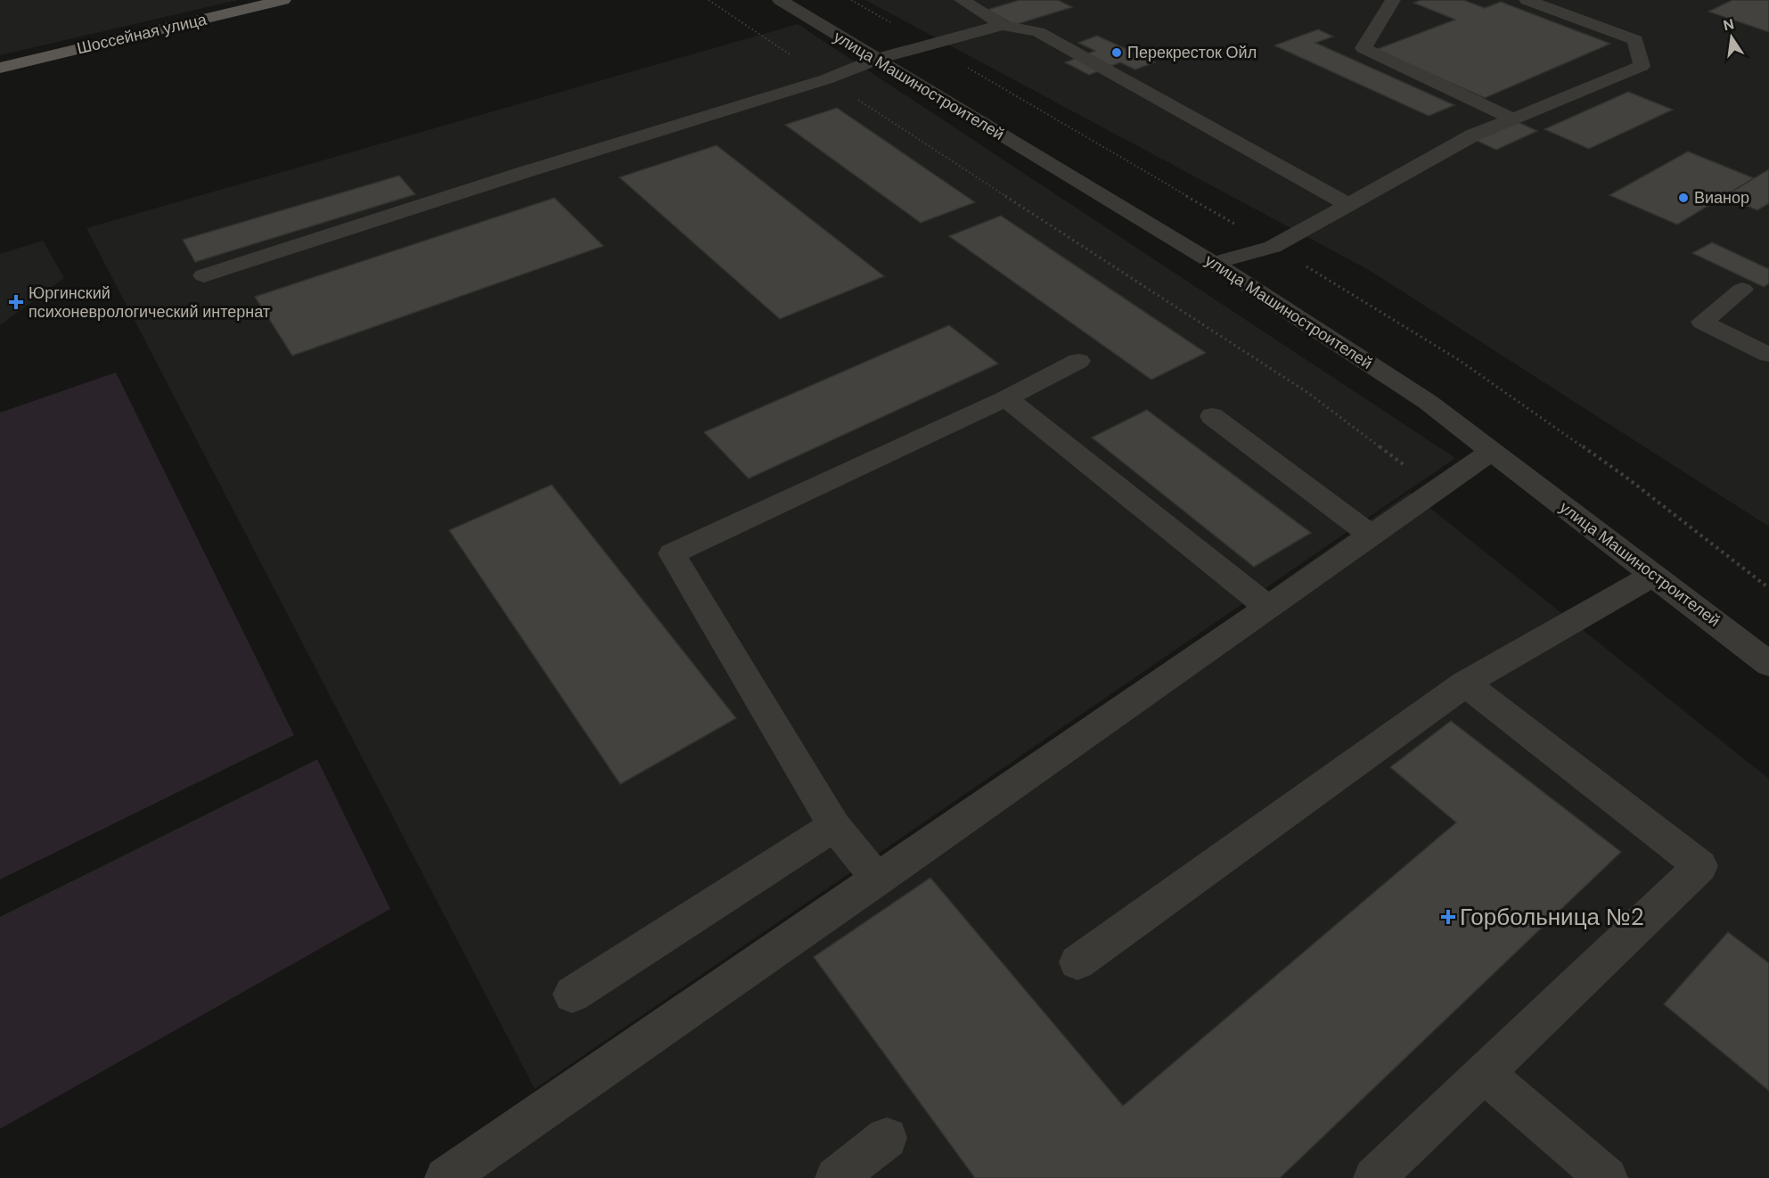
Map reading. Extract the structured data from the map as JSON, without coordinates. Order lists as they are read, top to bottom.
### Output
{
  "streets": {
    "main road": ["Шоссейная улица"],
    "street": ["улица Машиностроителей"]
  },
  "places": {
    "other": ["Перекресток Ойл", "Вианор"],
    "health": ["Юргинский психоневрологический интернат", "Горбольница №2"]
  },
  "north": "top"
}
